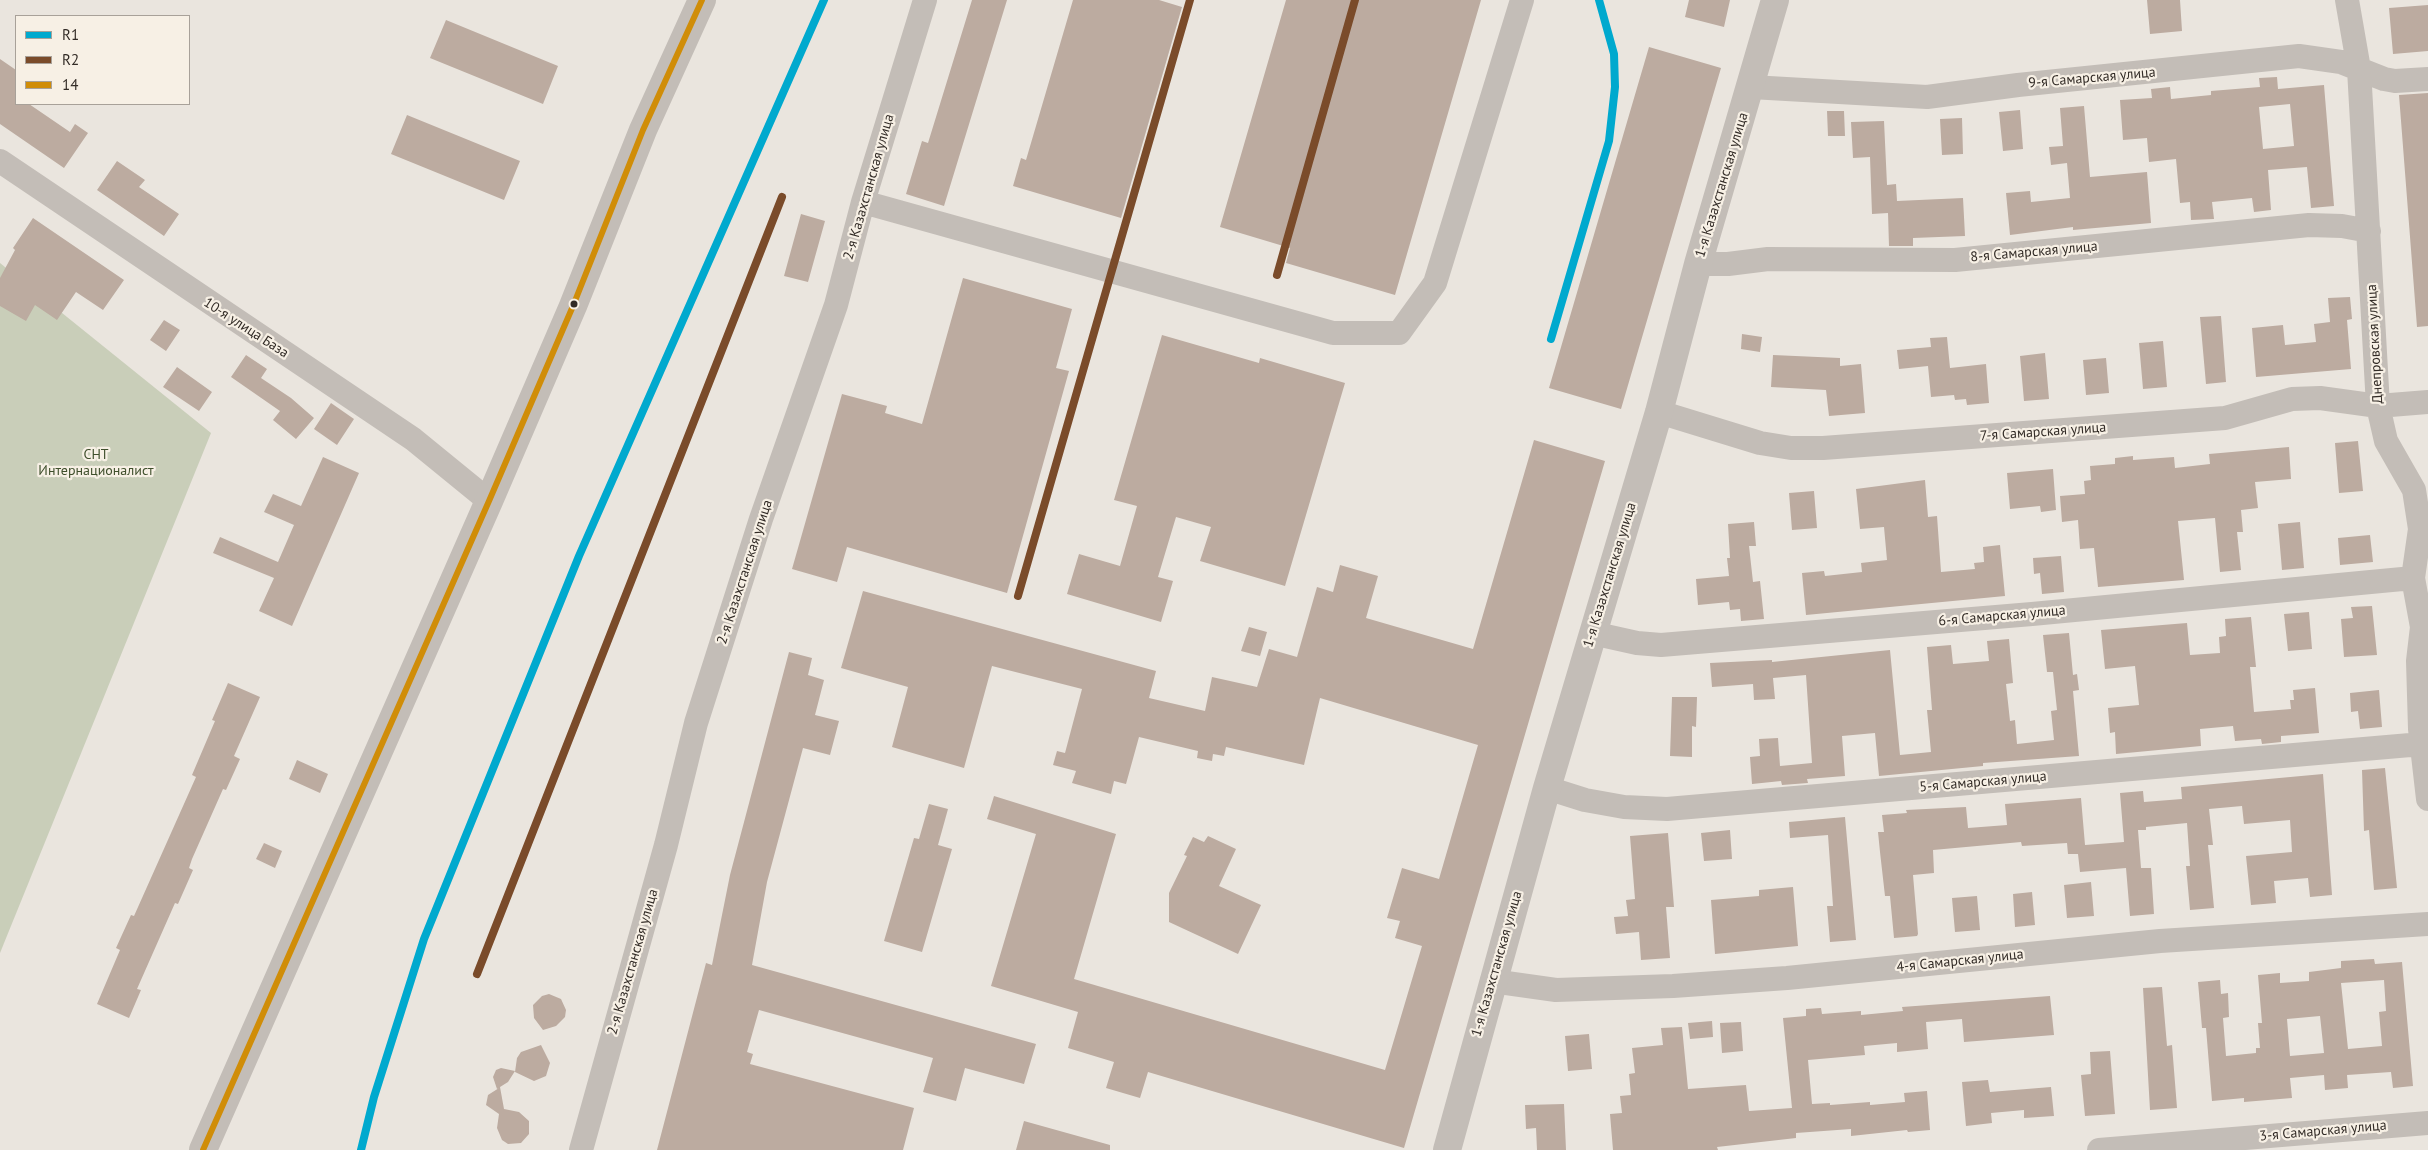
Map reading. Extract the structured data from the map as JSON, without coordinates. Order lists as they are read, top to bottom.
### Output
{
  "streets": {
    "street": [
      "9-я Самарская улица",
      "1-я Казахстанская улица",
      "2-я Казахстанская улица",
      "8-я Самарская улица",
      "10-я улица База",
      "Днепровская улица",
      "7-я Самарская улица",
      "6-я Самарская улица",
      "5-я Самарская улица",
      "4-я Самарская улица",
      "3-я Самарская улица"
    ]
  },
  "crossings": [
    ["9-я Самарская улица", "1-я Казахстанская улица"],
    ["9-я Самарская улица", "Днепровская улица"],
    ["1-я Казахстанская улица", "8-я Самарская улица"],
    ["1-я Казахстанская улица", "7-я Самарская улица"],
    ["1-я Казахстанская улица", "6-я Самарская улица"],
    ["1-я Казахстанская улица", "5-я Самарская улица"],
    ["1-я Казахстанская улица", "4-я Самарская улица"],
    ["8-я Самарская улица", "Днепровская улица"],
    ["Днепровская улица", "7-я Самарская улица"],
    ["Днепровская улица", "6-я Самарская улица"],
    ["Днепровская улица", "5-я Самарская улица"]
  ],
  "parks": ["СНТ Интернационалист"],
  "lines": ["transit line R1", "transit line R2", "transit line 14"],
  "legend": ["R1", "R2", "14"]
}
